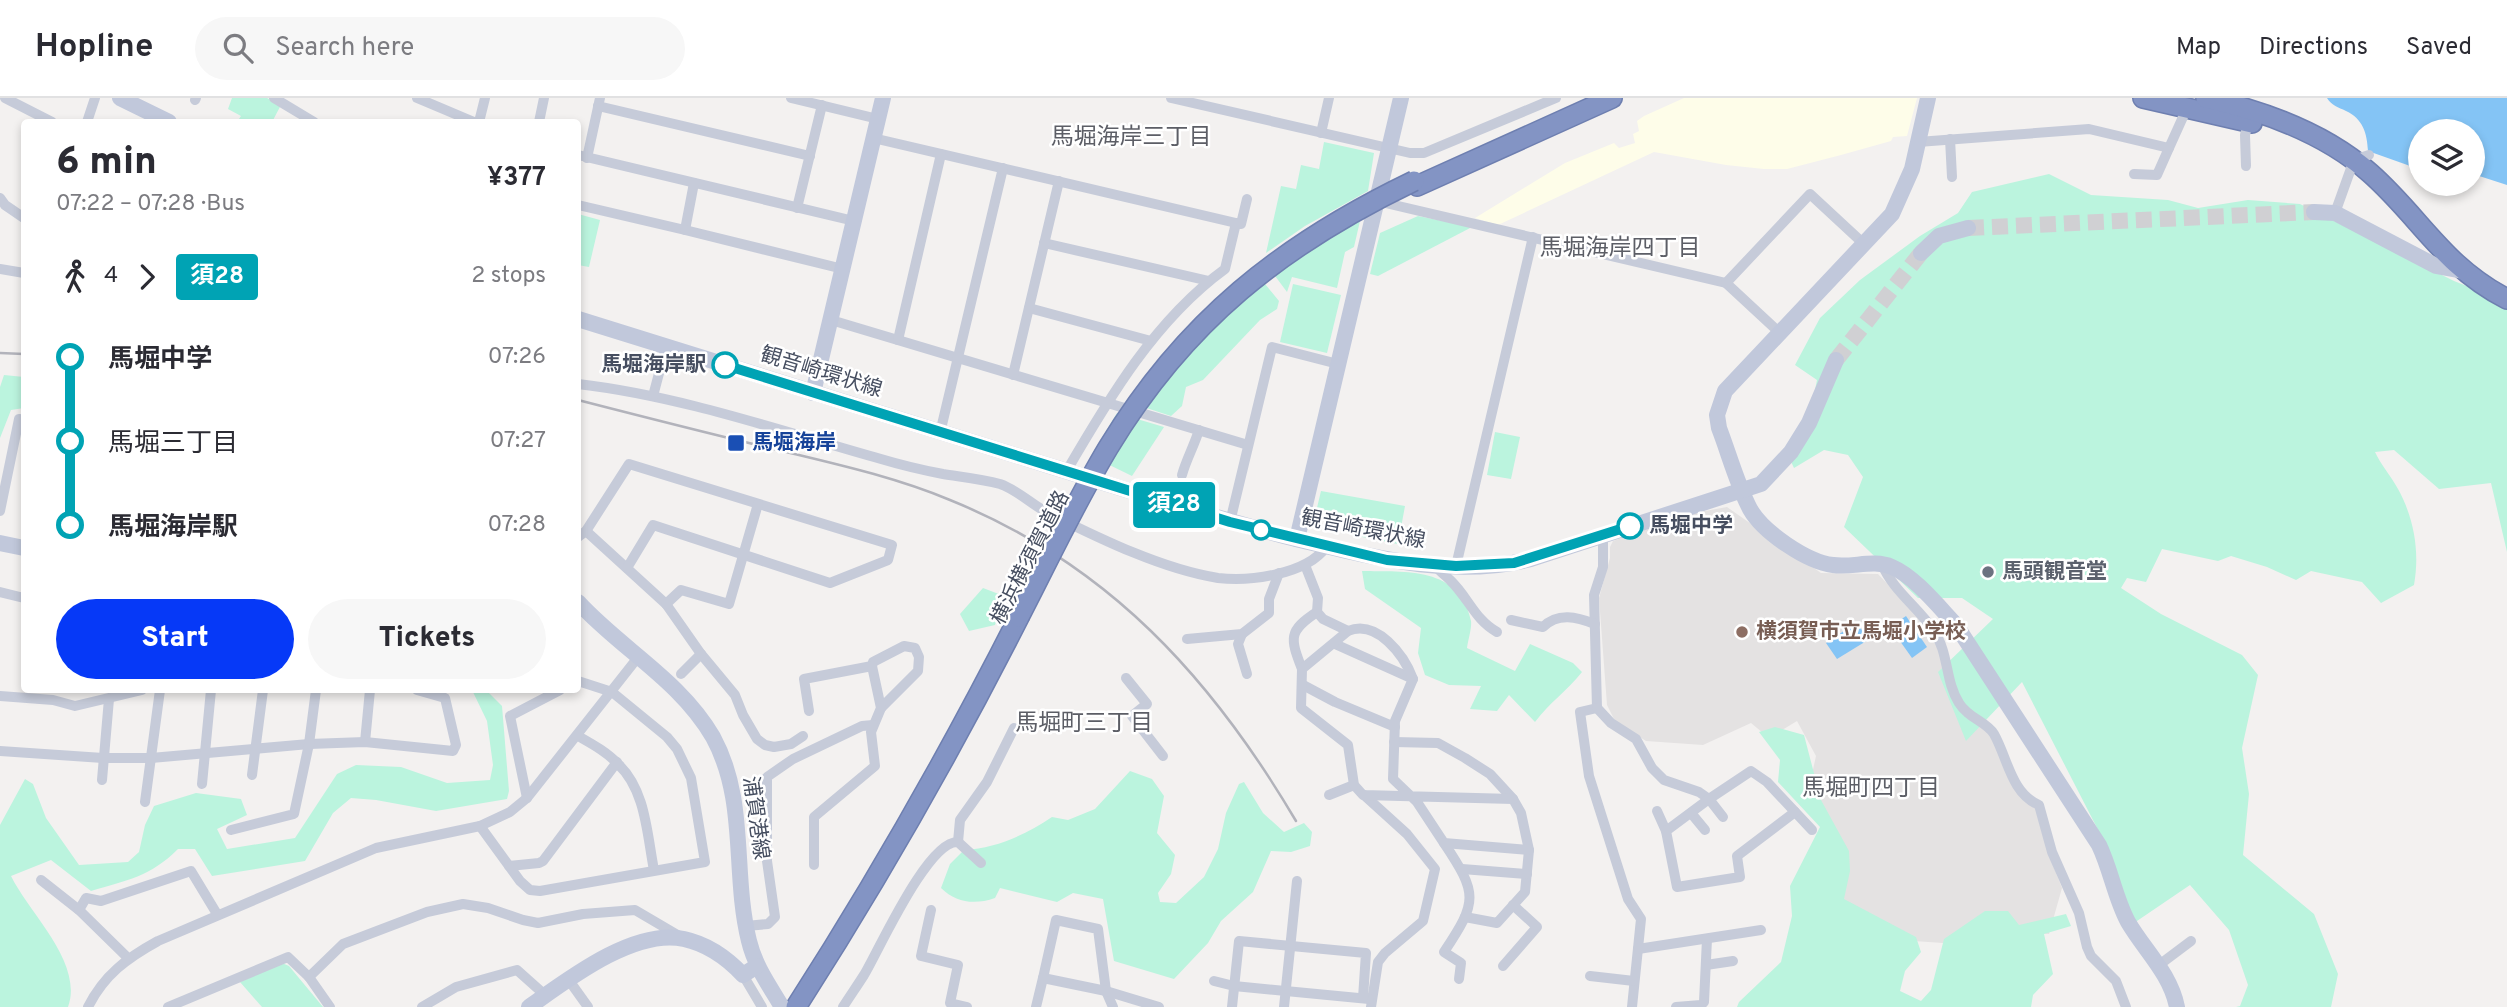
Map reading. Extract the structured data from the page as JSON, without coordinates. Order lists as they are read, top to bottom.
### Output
{
  "streets": {
    "highway": ["横浜横須賀道路"],
    "street": ["観音崎環状線", "浦賀港線"]
  },
  "districts": [
    "馬堀海岸三丁目",
    "馬堀海岸四丁目",
    "馬堀町三丁目",
    "馬堀町四丁目"
  ],
  "places": {
    "other": [
      "馬堀海岸駅",
      "馬堀中学",
      "馬頭観音堂",
      "横須賀市立馬堀小学校"
    ],
    "transit": ["馬堀海岸"]
  },
  "lines": ["bus line 須28"],
  "page": {
    "header": "Hopline",
    "search": "Search here",
    "nav": ["Map", "Directions", "Saved"],
    "on_map": "須28",
    "heading": ["6 min", "07:22 – 07:28 · Bus", "¥377"],
    "legs": ["4", "須28", "2 stops"],
    "list": [
      {
        "name": "馬堀中学",
        "value": "07:26"
      },
      {
        "name": "馬堀三丁目",
        "value": "07:27"
      },
      {
        "name": "馬堀海岸駅",
        "value": "07:28"
      }
    ],
    "buttons": ["Start", "Tickets"]
  }
}
